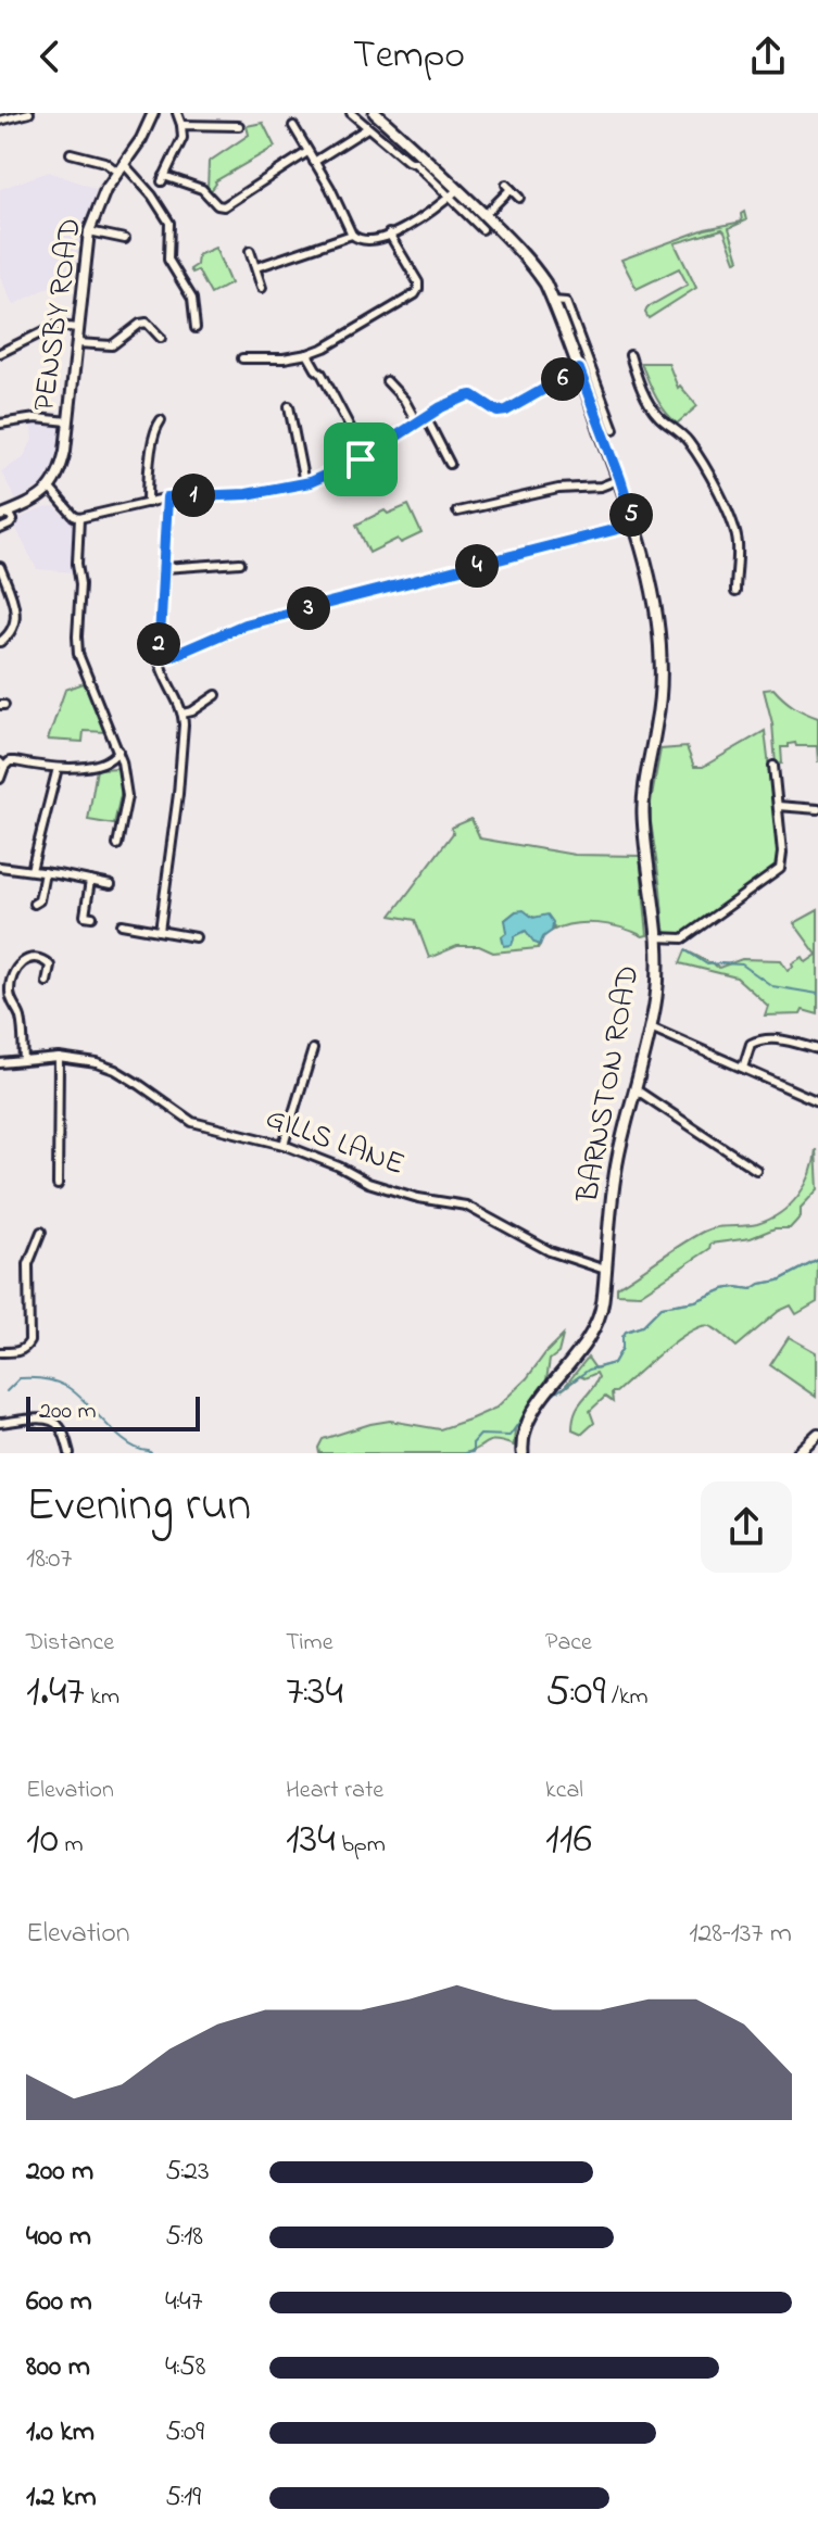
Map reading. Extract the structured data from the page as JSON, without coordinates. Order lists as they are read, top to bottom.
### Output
{
  "streets": {
    "main road": ["PENSBY ROAD", "BARNSTON ROAD"],
    "street": ["GILLS LANE"]
  },
  "crossings": [
    ["BARNSTON ROAD", "GILLS LANE"]
  ],
  "scale_bar": "200 m",
  "page": {
    "header": "Tempo",
    "pins": [
      "6",
      "1",
      "5",
      "4",
      "3",
      "2"
    ],
    "scale": "200 m",
    "heading": ["Evening run", "18:07"],
    "stats": [
      ["Distance", "1.47 km"],
      ["Time", "7:34"],
      ["Pace", "5:09 /km"],
      ["Elevation", "10 m"],
      ["Heart rate", "134 bpm"],
      ["kcal", "116"]
    ],
    "chart": ["Elevation", "128–137 m"],
    "list": [
      {
        "name": "200 m",
        "note": "5:23"
      },
      {
        "name": "400 m",
        "note": "5:18"
      },
      {
        "name": "600 m",
        "note": "4:47"
      },
      {
        "name": "800 m",
        "note": "4:58"
      },
      {
        "name": "1.0 km",
        "note": "5:09"
      },
      {
        "name": "1.2 km",
        "note": "5:19"
      }
    ]
  }
}
